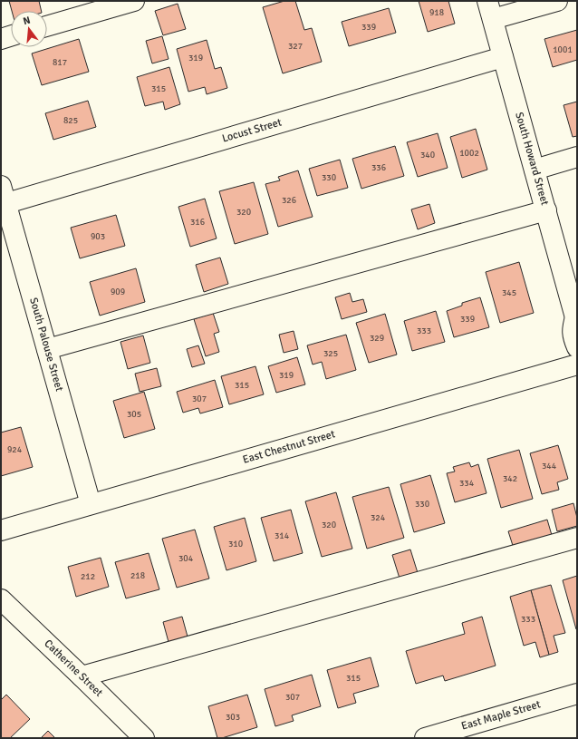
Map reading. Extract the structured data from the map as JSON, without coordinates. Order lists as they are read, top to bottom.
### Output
{
  "streets": {
    "street": [
      "Locust Street",
      "South Howard Street",
      "South Palouse Street",
      "East Chestnut Street",
      "Catherine Street",
      "East Maple Street"
    ]
  },
  "crossings": [
    ["Locust Street", "South Howard Street"],
    ["Locust Street", "South Palouse Street"],
    ["South Palouse Street", "East Chestnut Street"]
  ],
  "house_numbers": [
    "918",
    "339",
    "327",
    "1001",
    "319",
    "817",
    "315",
    "825",
    "1002",
    "340",
    "336",
    "330",
    "326",
    "320",
    "316",
    "903",
    "909",
    "345",
    "339",
    "333",
    "329",
    "325",
    "319",
    "315",
    "307",
    "305",
    "924",
    "344",
    "342",
    "334",
    "330",
    "324",
    "320",
    "314",
    "310",
    "304",
    "218",
    "212",
    "333",
    "315",
    "307",
    "303"
  ],
  "north": "top"
}
